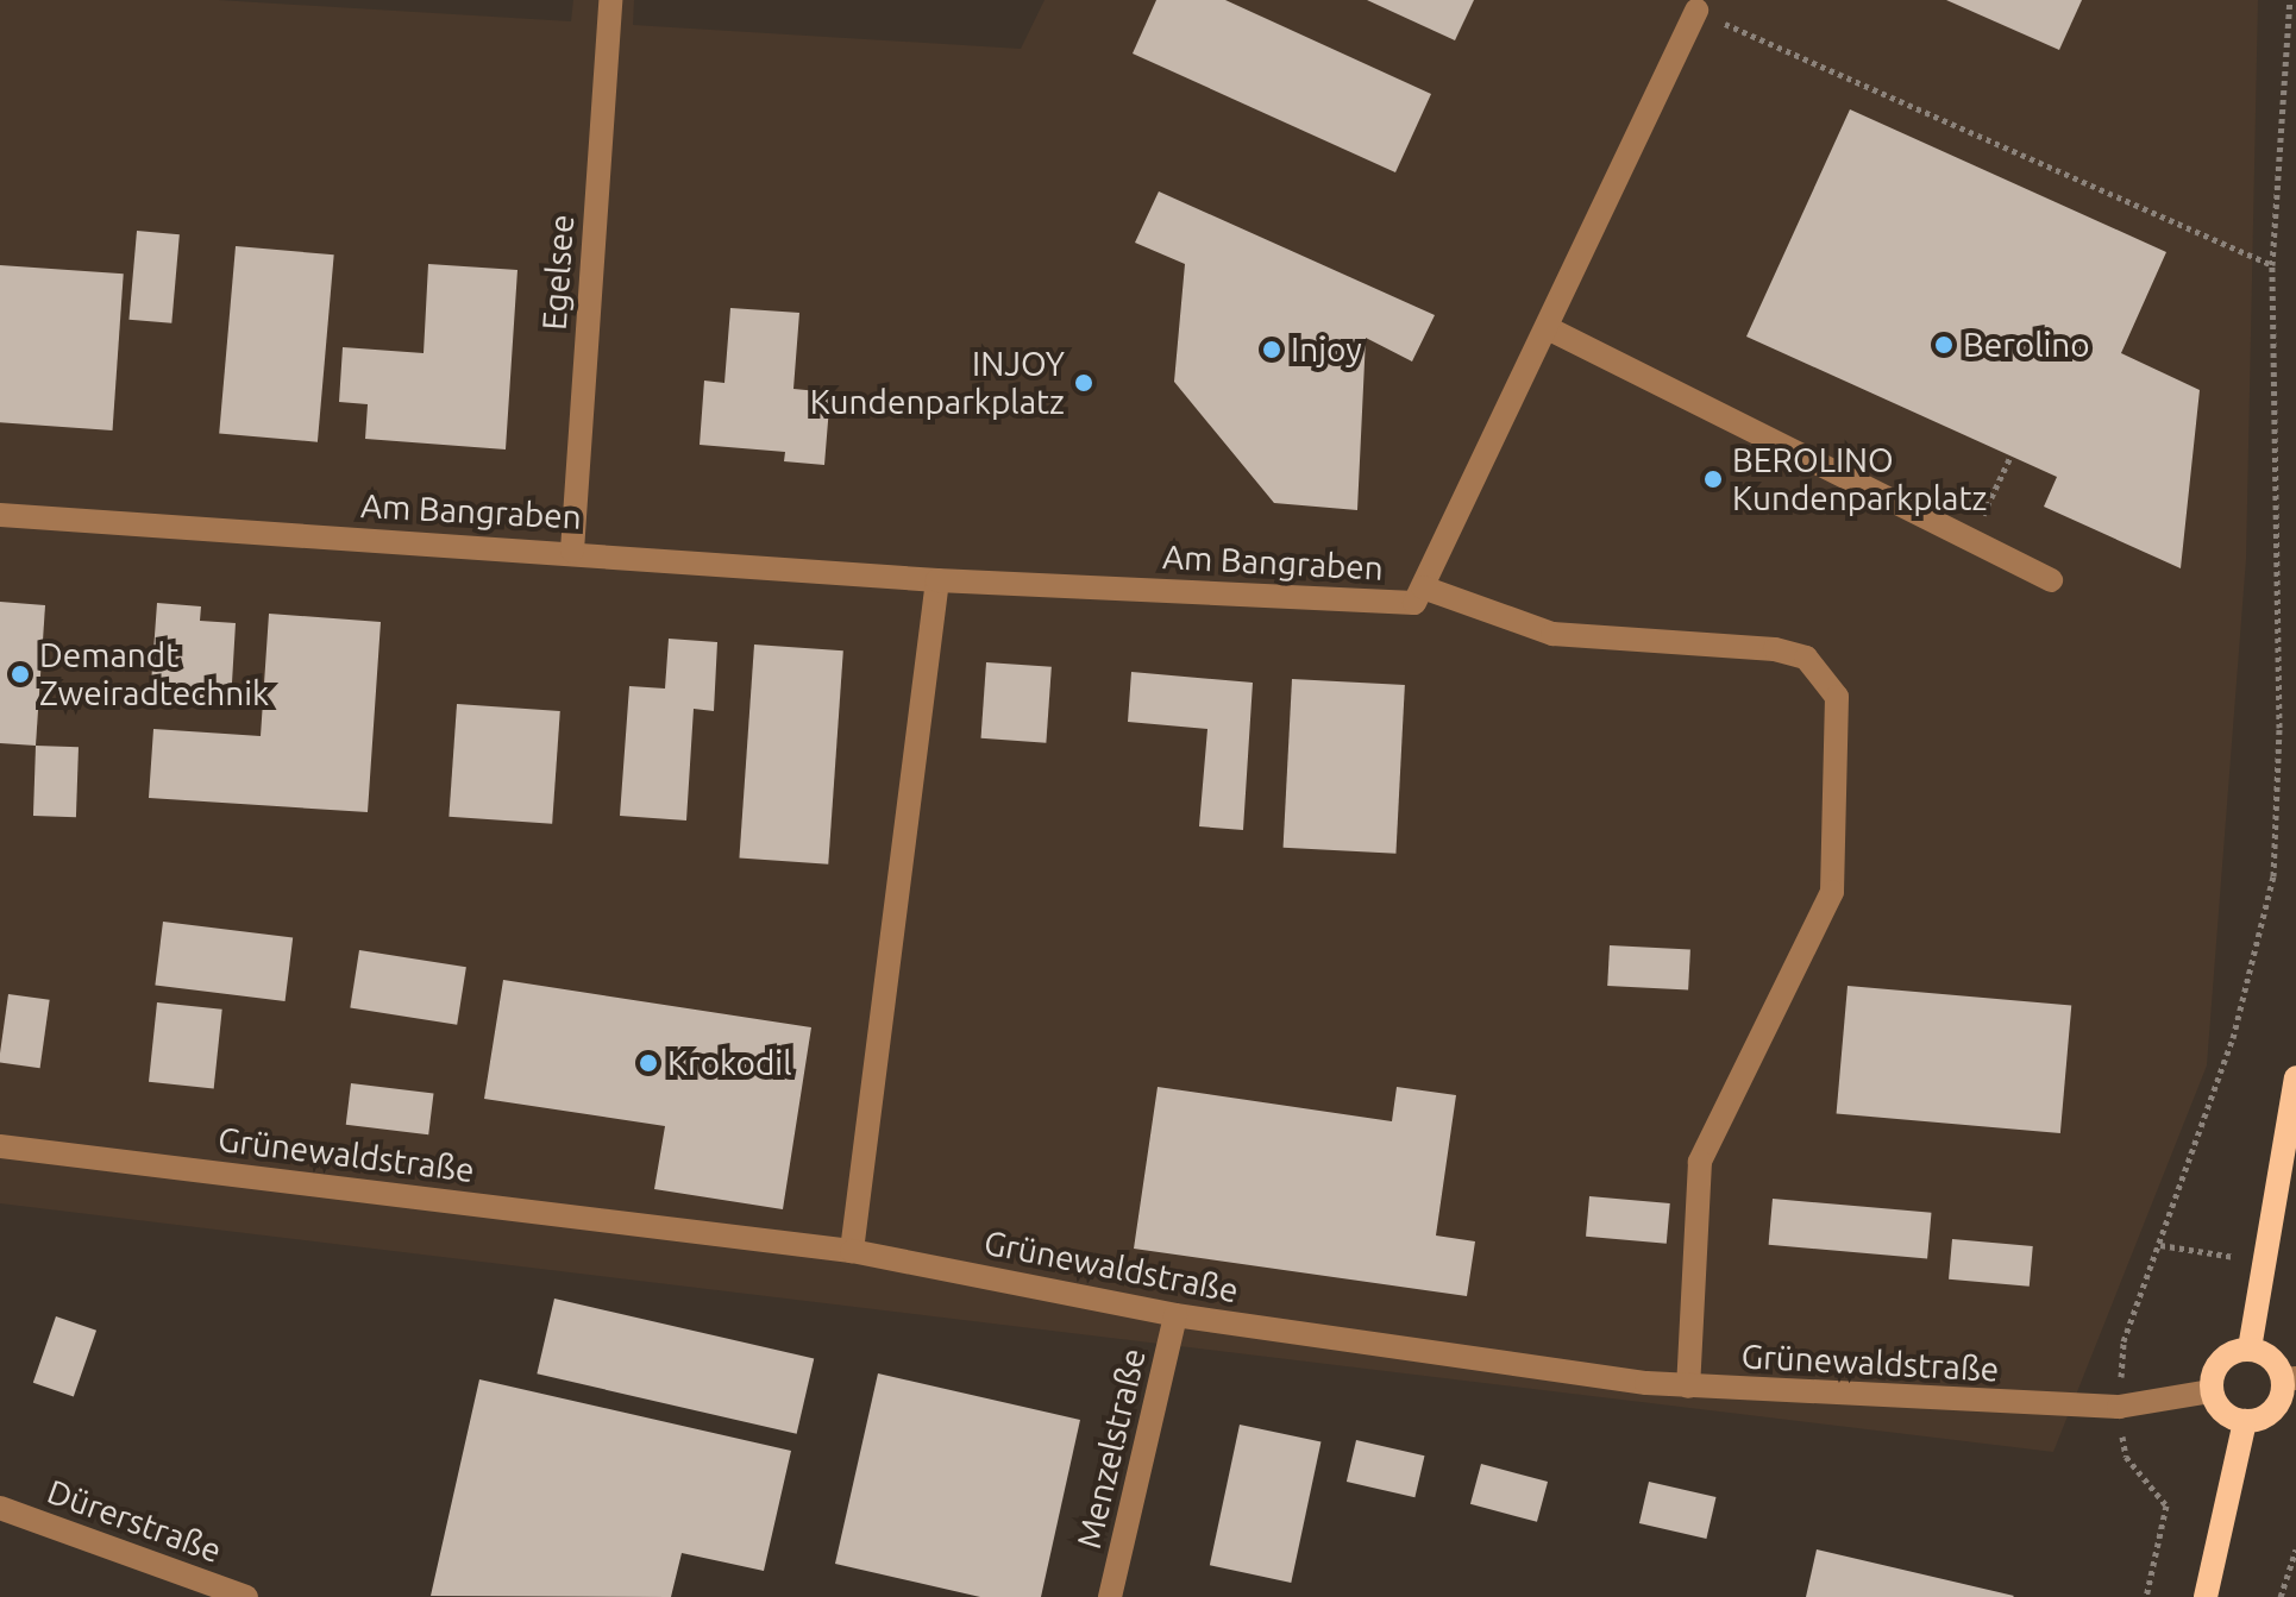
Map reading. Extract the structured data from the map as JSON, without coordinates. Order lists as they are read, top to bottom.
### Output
{
  "streets": {
    "street": [
      "Egelsee",
      "Am Bangraben",
      "Grünewaldstraße",
      "Menzelstraße",
      "Dürerstraße"
    ]
  },
  "crossings": [
    ["Egelsee", "Am Bangraben"],
    ["Grünewaldstraße", "Menzelstraße"]
  ],
  "places": [
    "Berolino",
    "Injoy",
    "INJOY Kundenparkplatz",
    "BEROLINO Kundenparkplatz",
    "Demandt Zweiradtechnik",
    "Krokodil"
  ]
}
